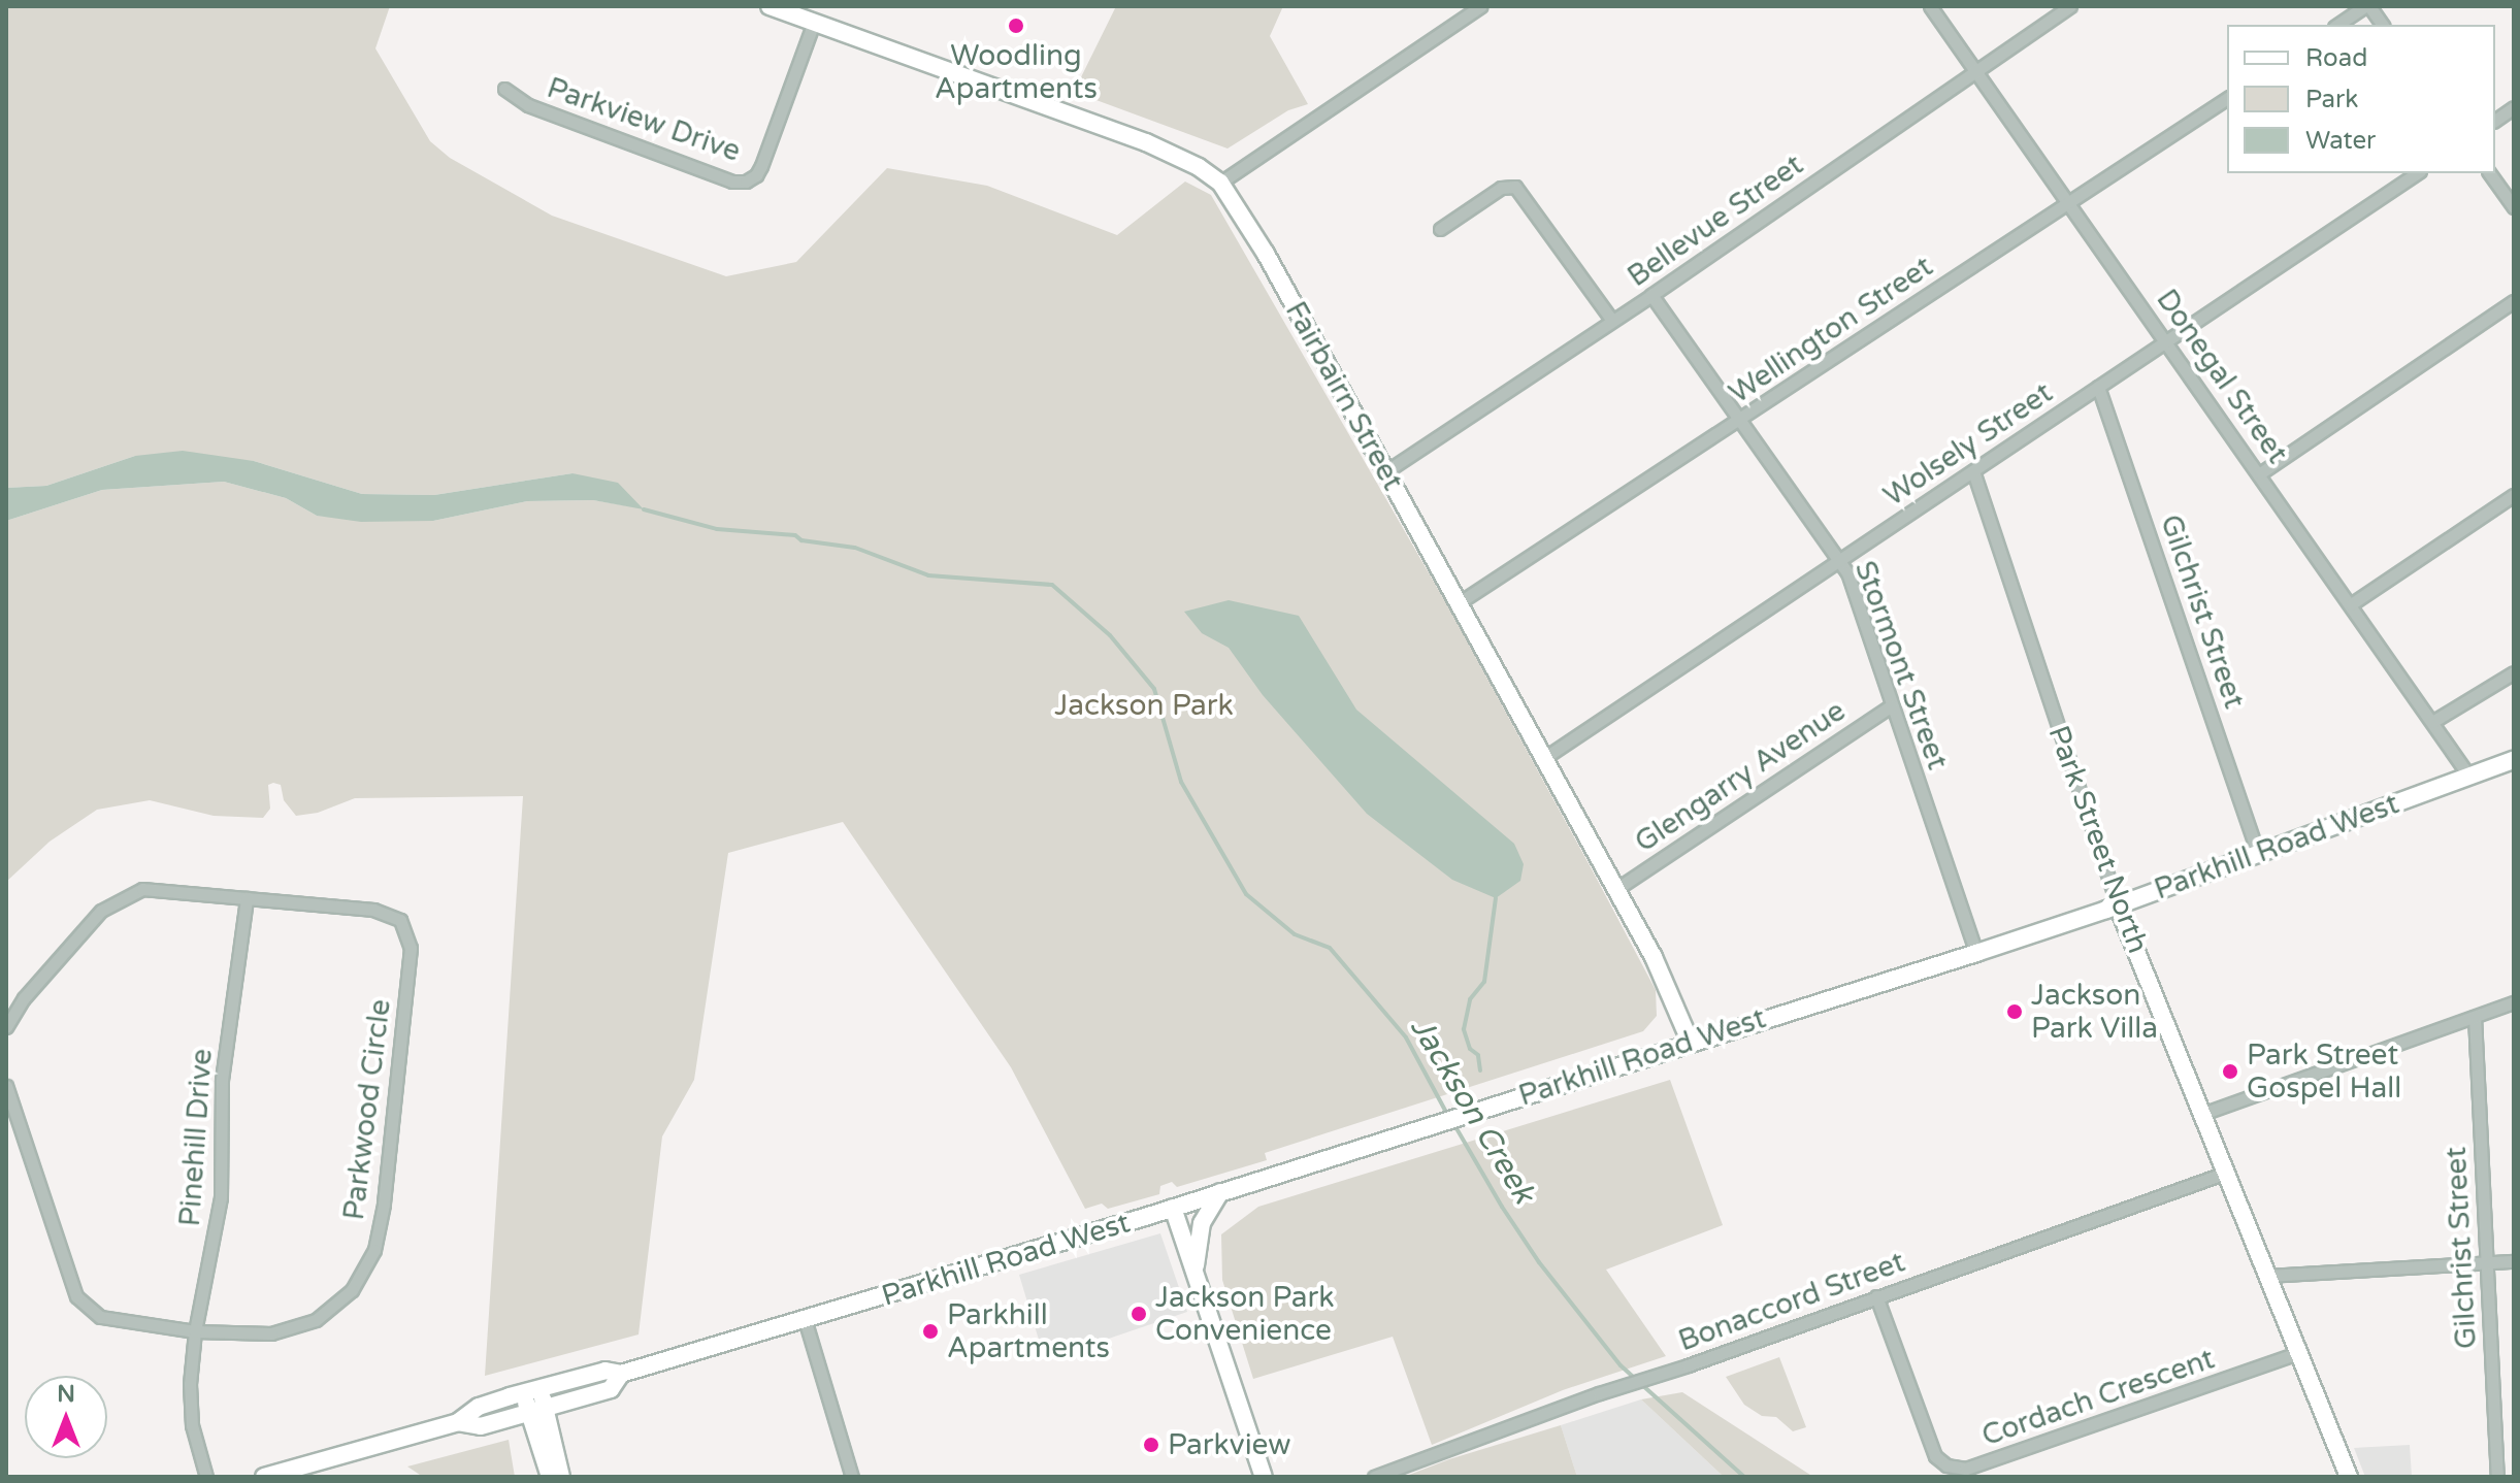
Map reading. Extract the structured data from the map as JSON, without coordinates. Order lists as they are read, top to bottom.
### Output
{
  "streets": {
    "main road": ["Fairbairn Street", "Park Street North", "Parkhill Road West"],
    "street": [
      "Parkview Drive",
      "Bellevue Street",
      "Wellington Street",
      "Donegal Street",
      "Wolsely Street",
      "Gilchrist Street",
      "Stormont Street",
      "Glengarry Avenue",
      "Parkwood Circle",
      "Pinehill Drive",
      "Bonaccord Street",
      "Cordach Crescent"
    ]
  },
  "crossings": [
    ["Parkview Drive", "Fairbairn Street"],
    ["Bellevue Street", "Donegal Street"],
    ["Bellevue Street", "Fairbairn Street"],
    ["Bellevue Street", "Stormont Street"],
    ["Wellington Street", "Donegal Street"],
    ["Wellington Street", "Fairbairn Street"],
    ["Wellington Street", "Stormont Street"],
    ["Donegal Street", "Wolsely Street"],
    ["Donegal Street", "Parkhill Road West"],
    ["Fairbairn Street", "Wolsely Street"],
    ["Fairbairn Street", "Glengarry Avenue"],
    ["Fairbairn Street", "Parkhill Road West"],
    ["Wolsely Street", "Gilchrist Street"],
    ["Wolsely Street", "Stormont Street"],
    ["Wolsely Street", "Park Street North"],
    ["Gilchrist Street", "Parkhill Road West"],
    ["Stormont Street", "Glengarry Avenue"],
    ["Stormont Street", "Parkhill Road West"],
    ["Park Street North", "Parkhill Road West"],
    ["Park Street North", "Bonaccord Street"],
    ["Park Street North", "Cordach Crescent"],
    ["Parkwood Circle", "Pinehill Drive"],
    ["Bonaccord Street", "Cordach Crescent"]
  ],
  "water": ["Jackson Creek"],
  "parks": ["Jackson Park"],
  "places": [
    "Woodling Apartments",
    "Jackson Park Villa",
    "Park Street Gospel Hall",
    "Jackson Park Convenience",
    "Parkhill Apartments",
    "Parkview"
  ],
  "legend": ["Road", "Park", "Water"],
  "north": "top"
}
